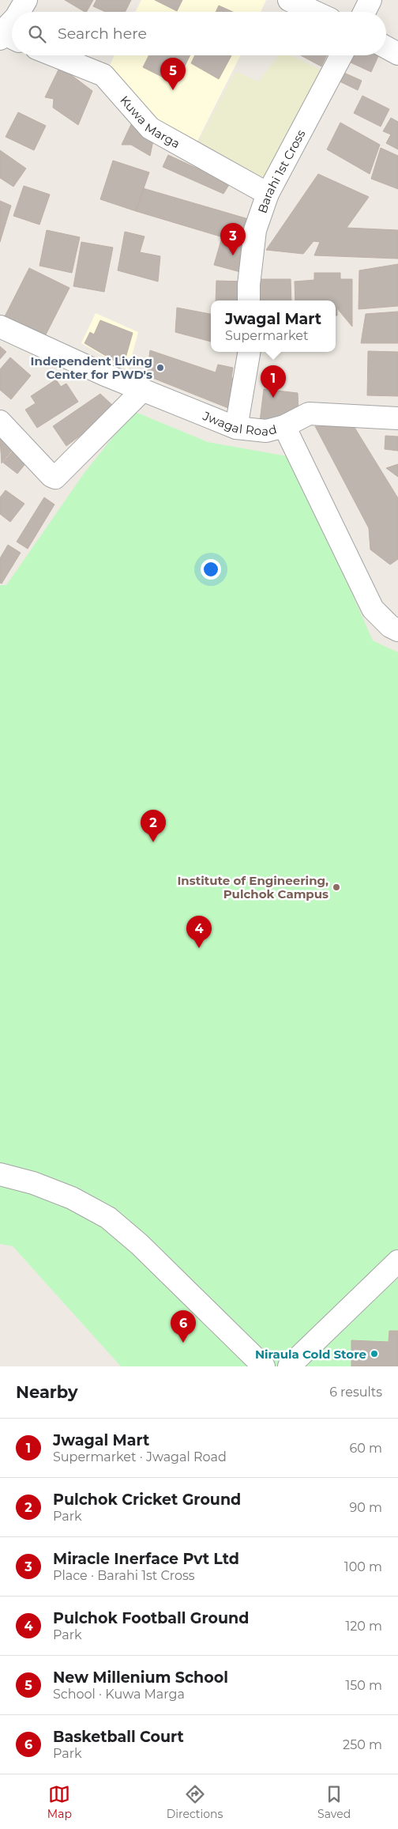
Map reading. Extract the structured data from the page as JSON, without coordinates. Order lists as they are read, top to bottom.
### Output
{
  "streets": {
    "street": ["Kuwa Marga", "Barahi 1st Cross", "Jwagal Road"]
  },
  "crossings": [
    ["Kuwa Marga", "Barahi 1st Cross"]
  ],
  "places": ["Independent Living Center for PWD's", "Institute of Engineering, Pulchok Campus", "Niraula Cold Store"],
  "page": {
    "search": "Search here",
    "pins": [
      "5",
      "3",
      "1",
      "2",
      "4",
      "6"
    ],
    "popup": ["Jwagal Mart", "Supermarket"],
    "heading": ["Nearby", "6 results"],
    "list": [
      {
        "mark": "1",
        "name": "Jwagal Mart",
        "note": "Supermarket · Jwagal Road",
        "value": "60 m"
      },
      {
        "mark": "2",
        "name": "Pulchok Cricket Ground",
        "note": "Park",
        "value": "90 m"
      },
      {
        "mark": "3",
        "name": "Miracle Inerface Pvt Ltd",
        "note": "Place · Barahi 1st Cross",
        "value": "100 m"
      },
      {
        "mark": "4",
        "name": "Pulchok Football Ground",
        "note": "Park",
        "value": "120 m"
      },
      {
        "mark": "5",
        "name": "New Millenium School",
        "note": "School · Kuwa Marga",
        "value": "150 m"
      },
      {
        "mark": "6",
        "name": "Basketball Court",
        "note": "Park",
        "value": "250 m"
      }
    ],
    "nav": ["Map", "Directions", "Saved"]
  }
}
